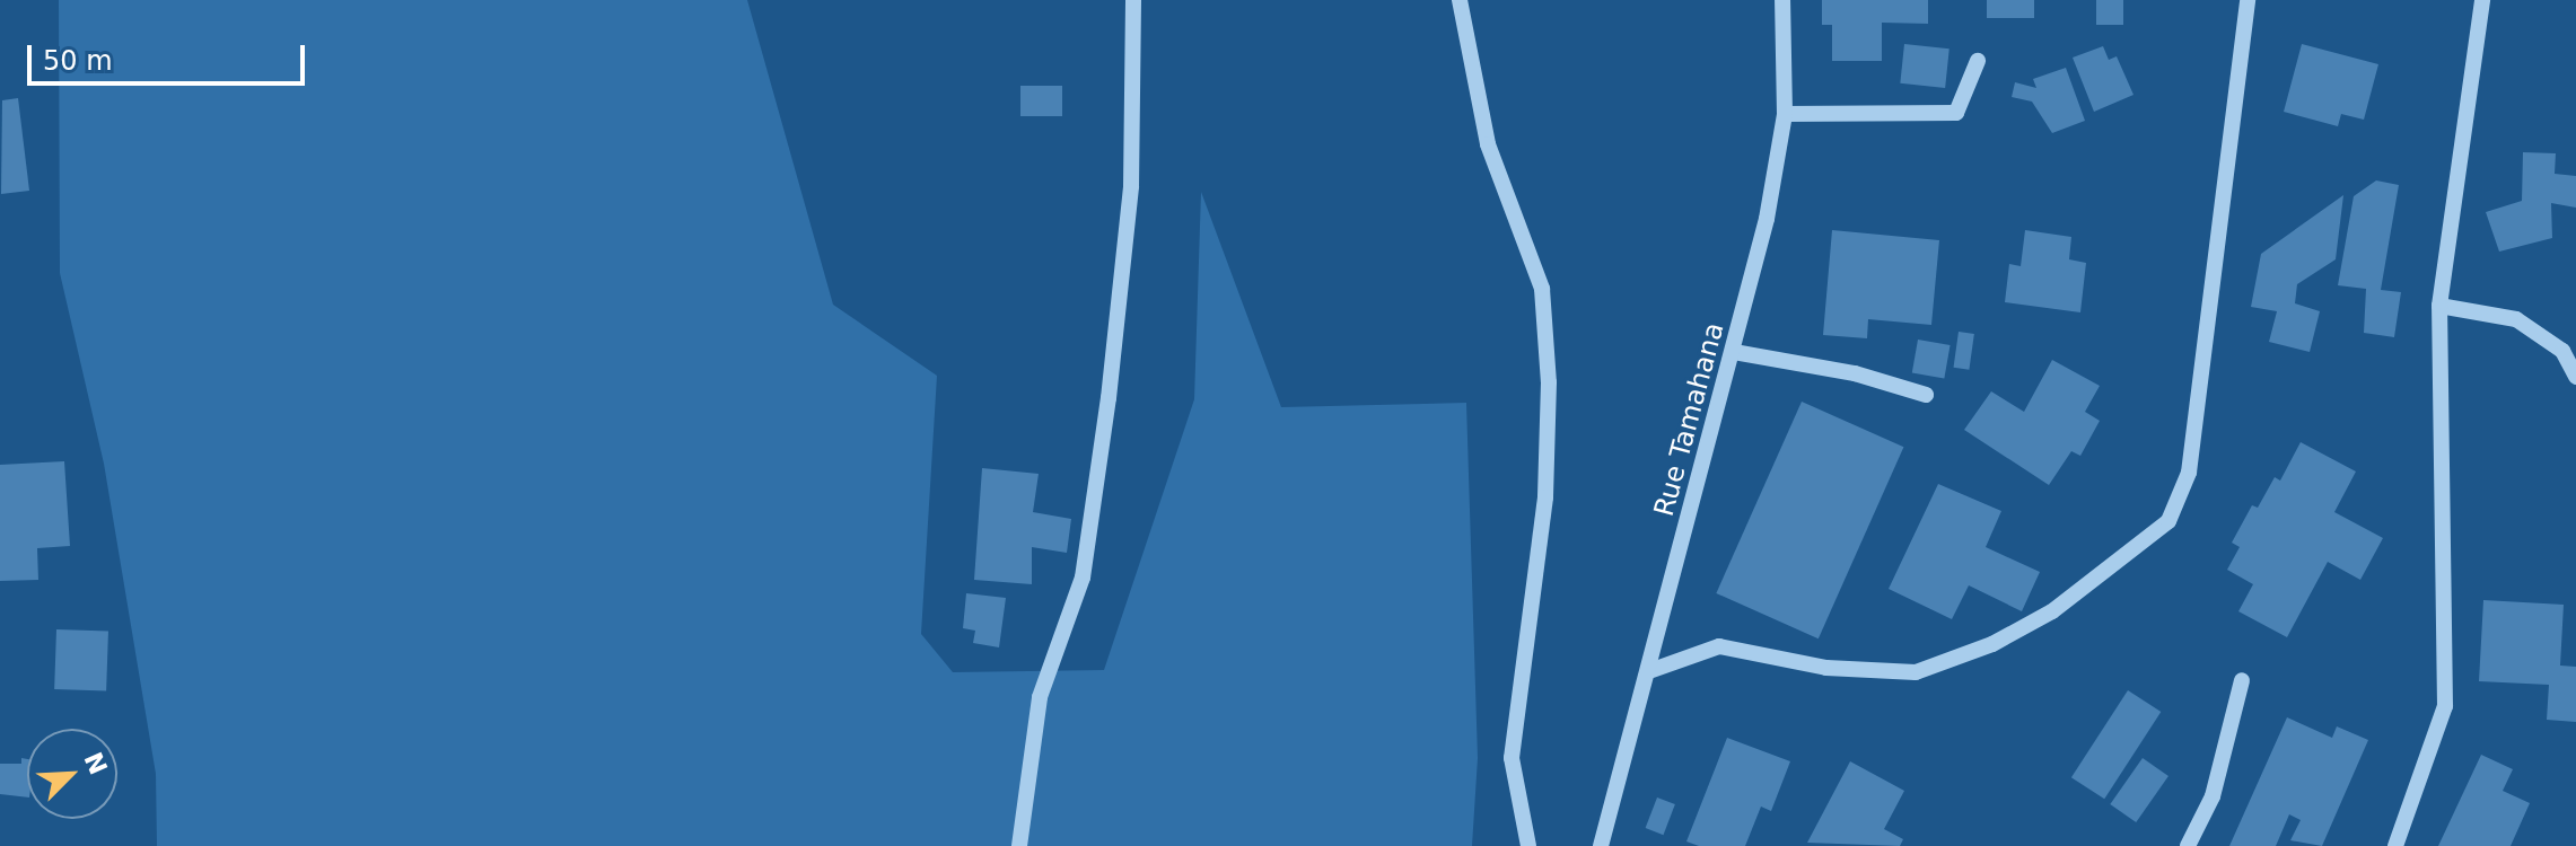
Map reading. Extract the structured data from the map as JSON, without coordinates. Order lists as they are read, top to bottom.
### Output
{
  "streets": {
    "street": ["Rue Tamahana"]
  },
  "scale_bar": "50 m",
  "north": "top right"
}
